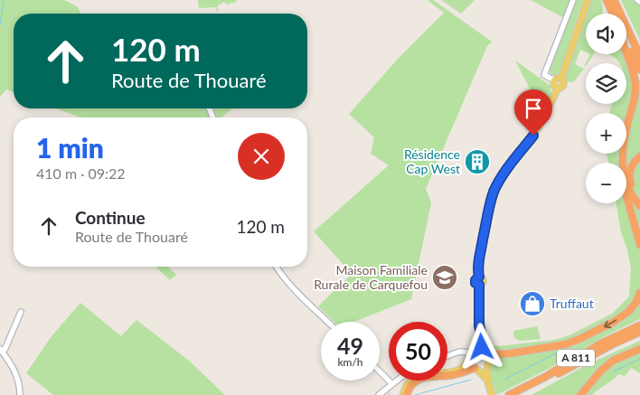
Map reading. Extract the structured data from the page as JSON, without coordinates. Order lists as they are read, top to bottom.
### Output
{
  "streets": {
    "highway": ["A 811"]
  },
  "places": {
    "building": ["Résidence Cap West"],
    "school or university": ["Maison Familiale Rurale de Carquefou"],
    "shop": ["Truffaut"]
  },
  "page": {
    "map_buttons": ["+", "−"],
    "turn": ["120 m", "Route de Thouaré"],
    "heading": ["1 min", "410 m · 09:22"],
    "list": [
      {
        "name": "Continue",
        "note": "Route de Thouaré",
        "value": "120 m"
      }
    ],
    "speed": "49 km/h",
    "limit": "50"
  }
}
